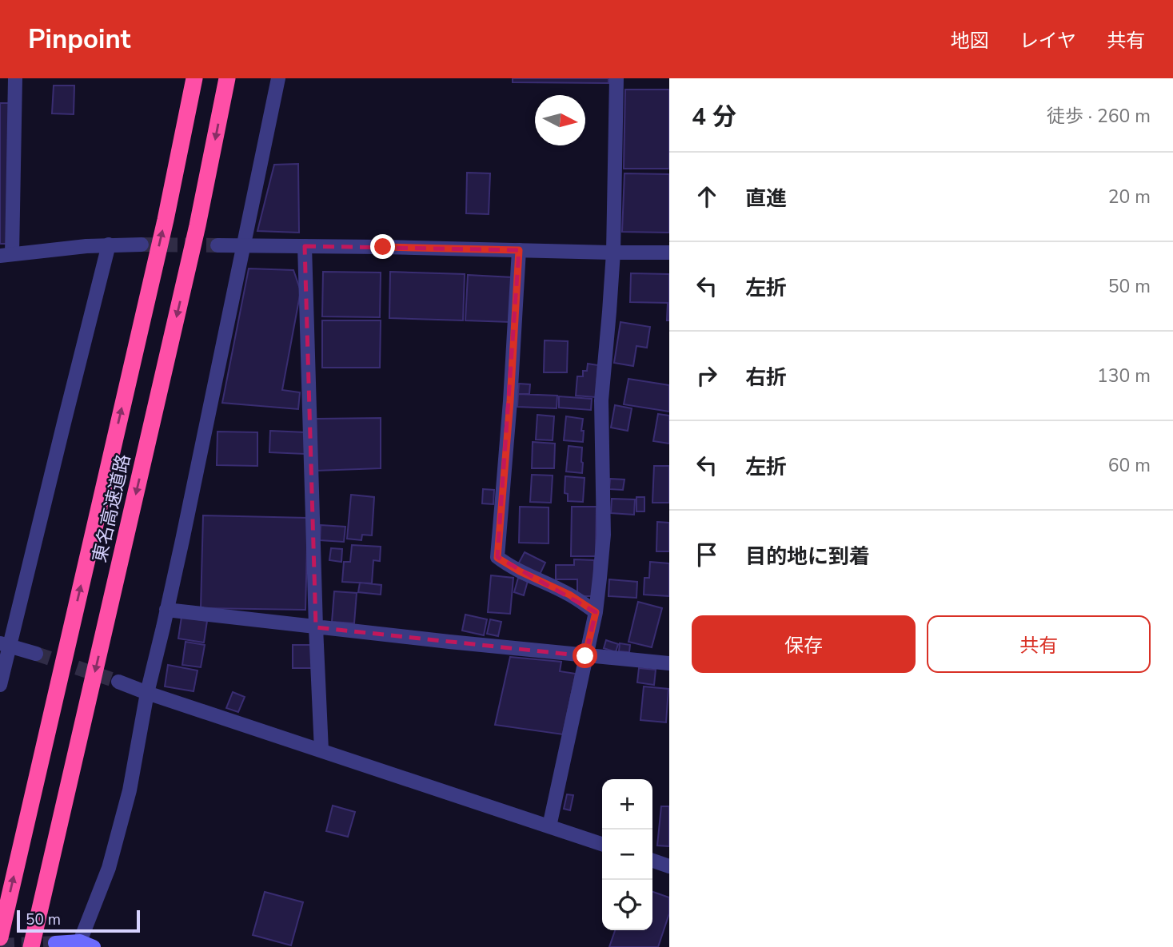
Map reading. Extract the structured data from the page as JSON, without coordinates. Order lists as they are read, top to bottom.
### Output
{
  "streets": {
    "highway": ["東名高速道路"]
  },
  "scale_bar": "50 m",
  "north": "right",
  "page": {
    "header": "Pinpoint",
    "nav": ["地図", "レイヤ", "共有"],
    "heading": ["4 分", "徒歩 · 260 m"],
    "list": [
      ["直進", "20 m"],
      ["左折", "50 m"],
      ["右折", "130 m"],
      ["左折", "60 m"],
      "目的地に到着"
    ],
    "buttons": ["保存", "共有"],
    "map_buttons": ["+", "−"],
    "scale": "50 m"
  }
}
